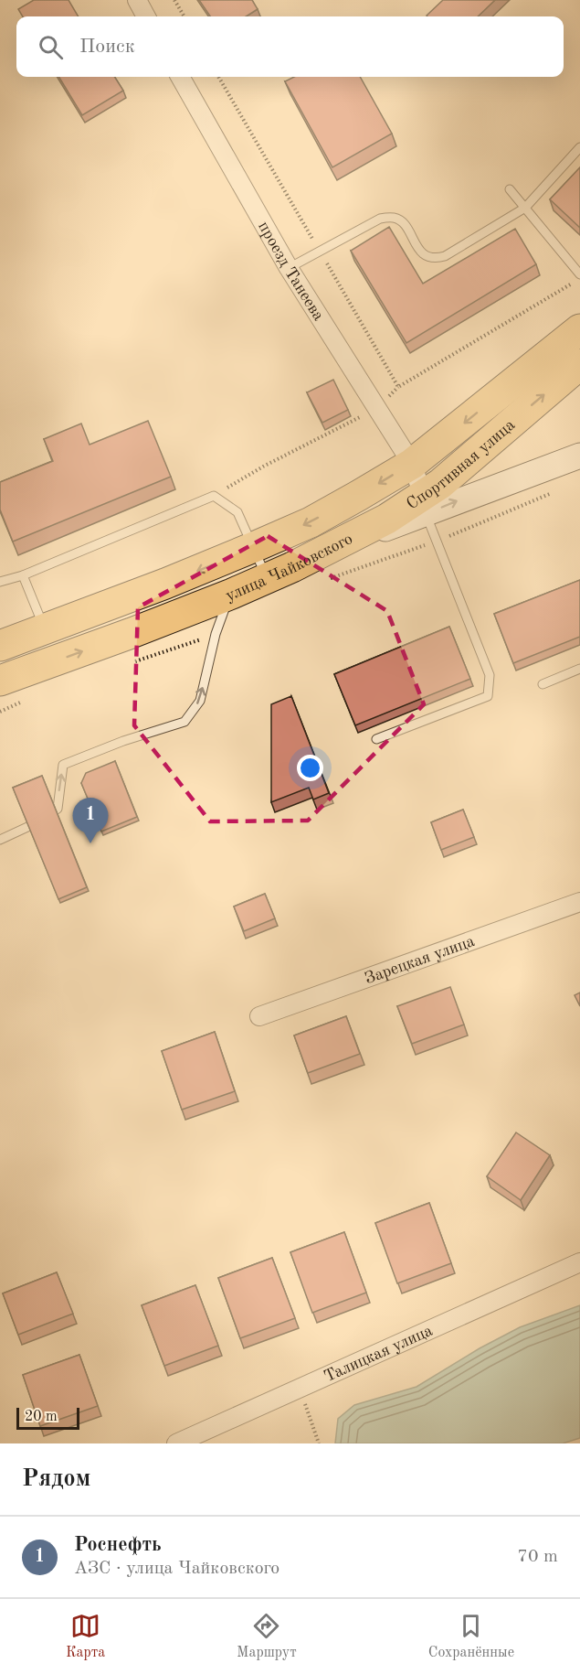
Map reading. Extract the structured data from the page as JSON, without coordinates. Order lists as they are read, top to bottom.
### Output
{
  "streets": {
    "highway": ["Спортивная улица", "улица Чайковского"],
    "street": ["проезд Танеева", "Зарецкая улица", "Талицкая улица"]
  },
  "crossings": [
    ["проезд Танеева", "Спортивная улица"],
    ["Спортивная улица", "улица Чайковского"]
  ],
  "scale_bar": "20 m",
  "page": {
    "search": "Поиск",
    "pins": "1",
    "scale": "20 m",
    "heading": "Рядом",
    "list": [
      {
        "mark": "1",
        "name": "Роснефть",
        "note": "АЗС · улица Чайковского",
        "value": "70 m"
      }
    ],
    "nav": ["Карта", "Маршрут", "Сохранённые"]
  }
}
